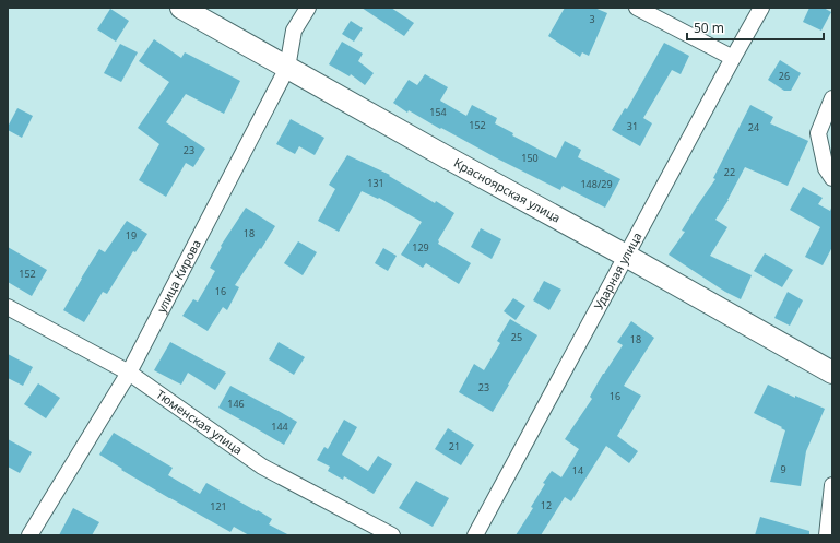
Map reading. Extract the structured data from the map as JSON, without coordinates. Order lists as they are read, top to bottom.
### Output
{
  "streets": {
    "main road": ["Красноярская улица"],
    "street": ["Ударная улица", "улица Кирова", "Тюменская улица"]
  },
  "crossings": [
    ["Красноярская улица", "Ударная улица"],
    ["Красноярская улица", "улица Кирова"],
    ["улица Кирова", "Тюменская улица"]
  ],
  "house_numbers": [
    "3",
    "26",
    "154",
    "152",
    "31",
    "24",
    "23",
    "150",
    "22",
    "131",
    "148/29",
    "18",
    "19",
    "129",
    "152",
    "16",
    "25",
    "18",
    "23",
    "16",
    "146",
    "144",
    "21",
    "9",
    "14",
    "12",
    "121"
  ],
  "scale_bar": "50 m"
}
